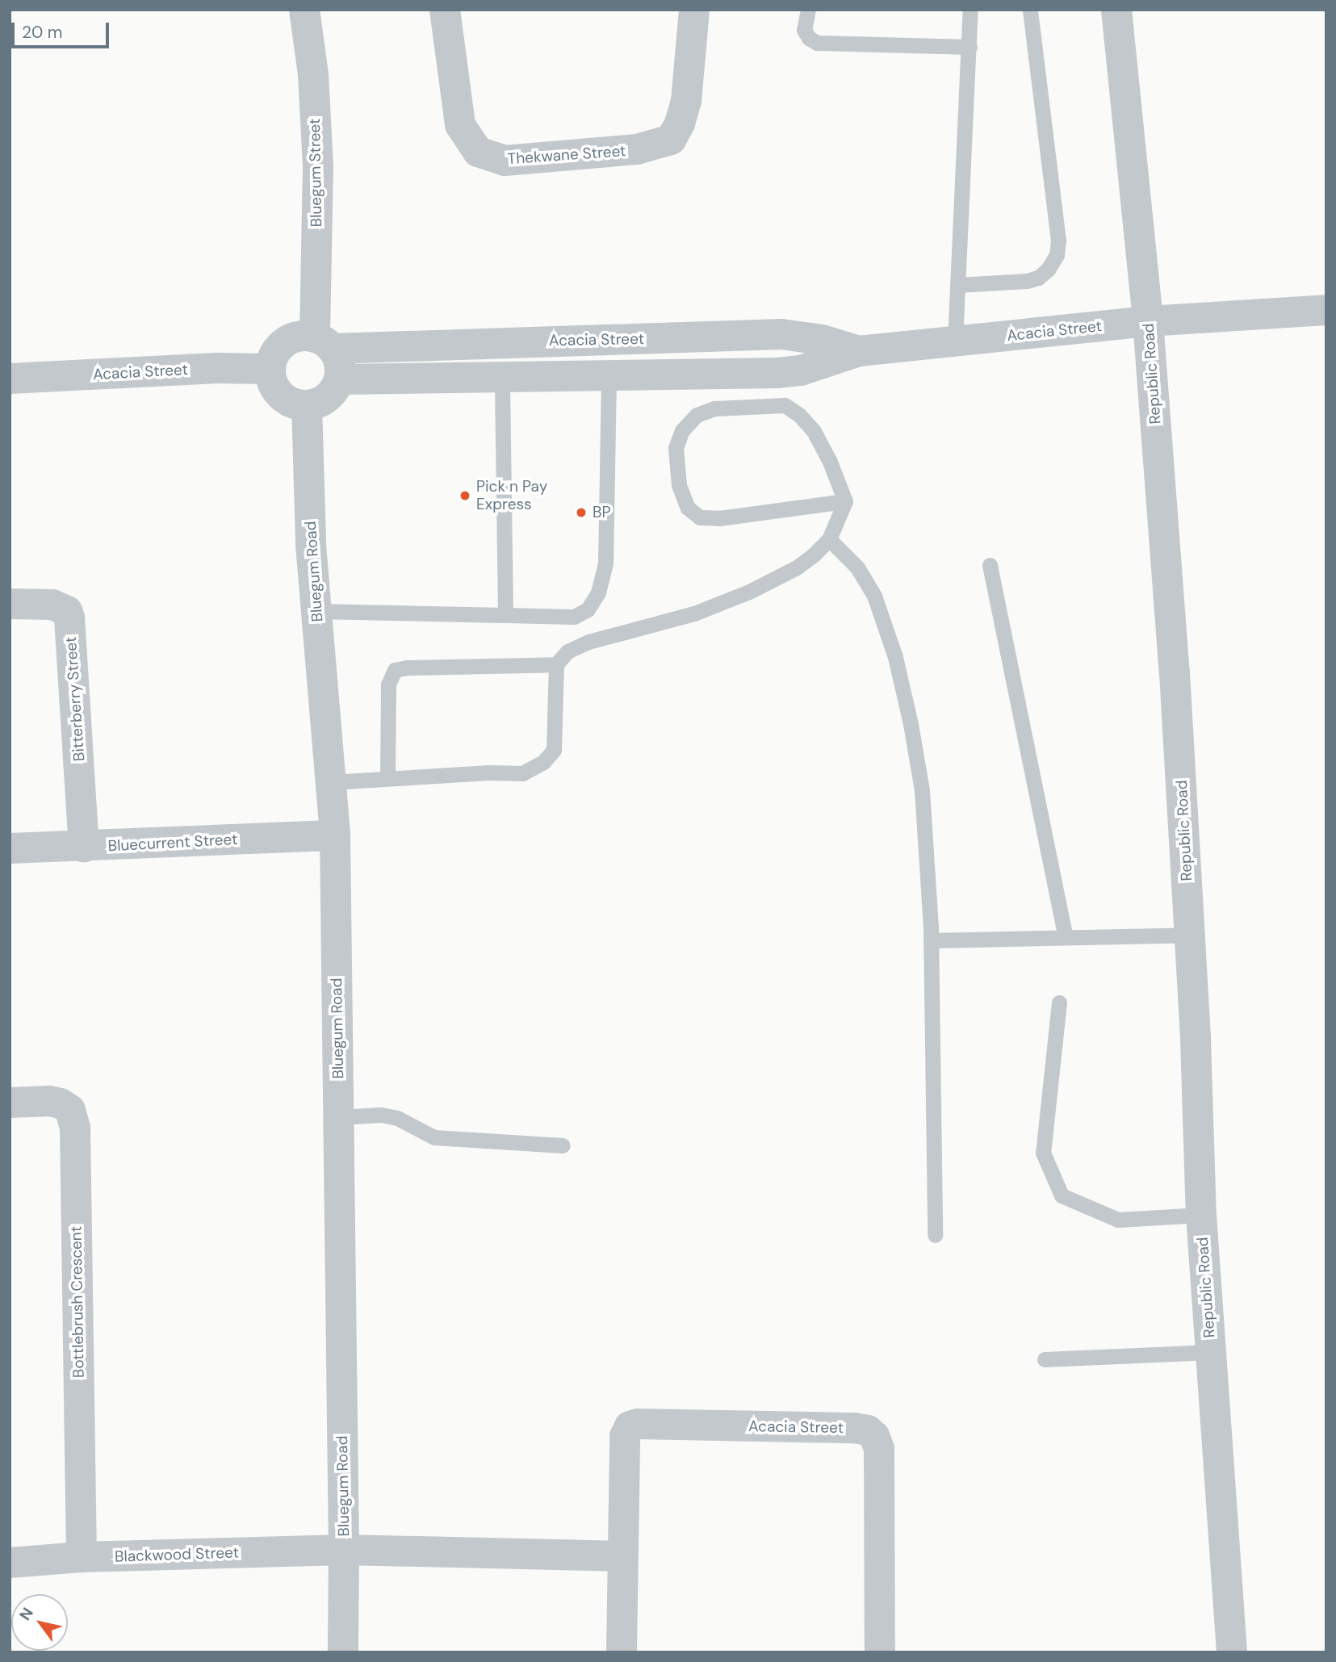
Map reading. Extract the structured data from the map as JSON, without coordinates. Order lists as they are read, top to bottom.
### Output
{
  "streets": {
    "street": [
      "Thekwane Street",
      "Bluegum Street",
      "Acacia Street",
      "Republic Road",
      "Bluegum Road",
      "Bitterberry Street",
      "Bluecurrent Street",
      "Bottlebrush Crescent",
      "Blackwood Street"
    ]
  },
  "crossings": [
    ["Bluegum Street", "Acacia Street"],
    ["Bluegum Street", "Bluegum Road"],
    ["Acacia Street", "Republic Road"],
    ["Acacia Street", "Bluegum Road"],
    ["Bluegum Road", "Bluecurrent Street"],
    ["Bluegum Road", "Blackwood Street"],
    ["Bitterberry Street", "Bluecurrent Street"],
    ["Bottlebrush Crescent", "Blackwood Street"]
  ],
  "places": ["Pick n Pay Express", "BP"],
  "scale_bar": "20 m",
  "north": "top left"
}
